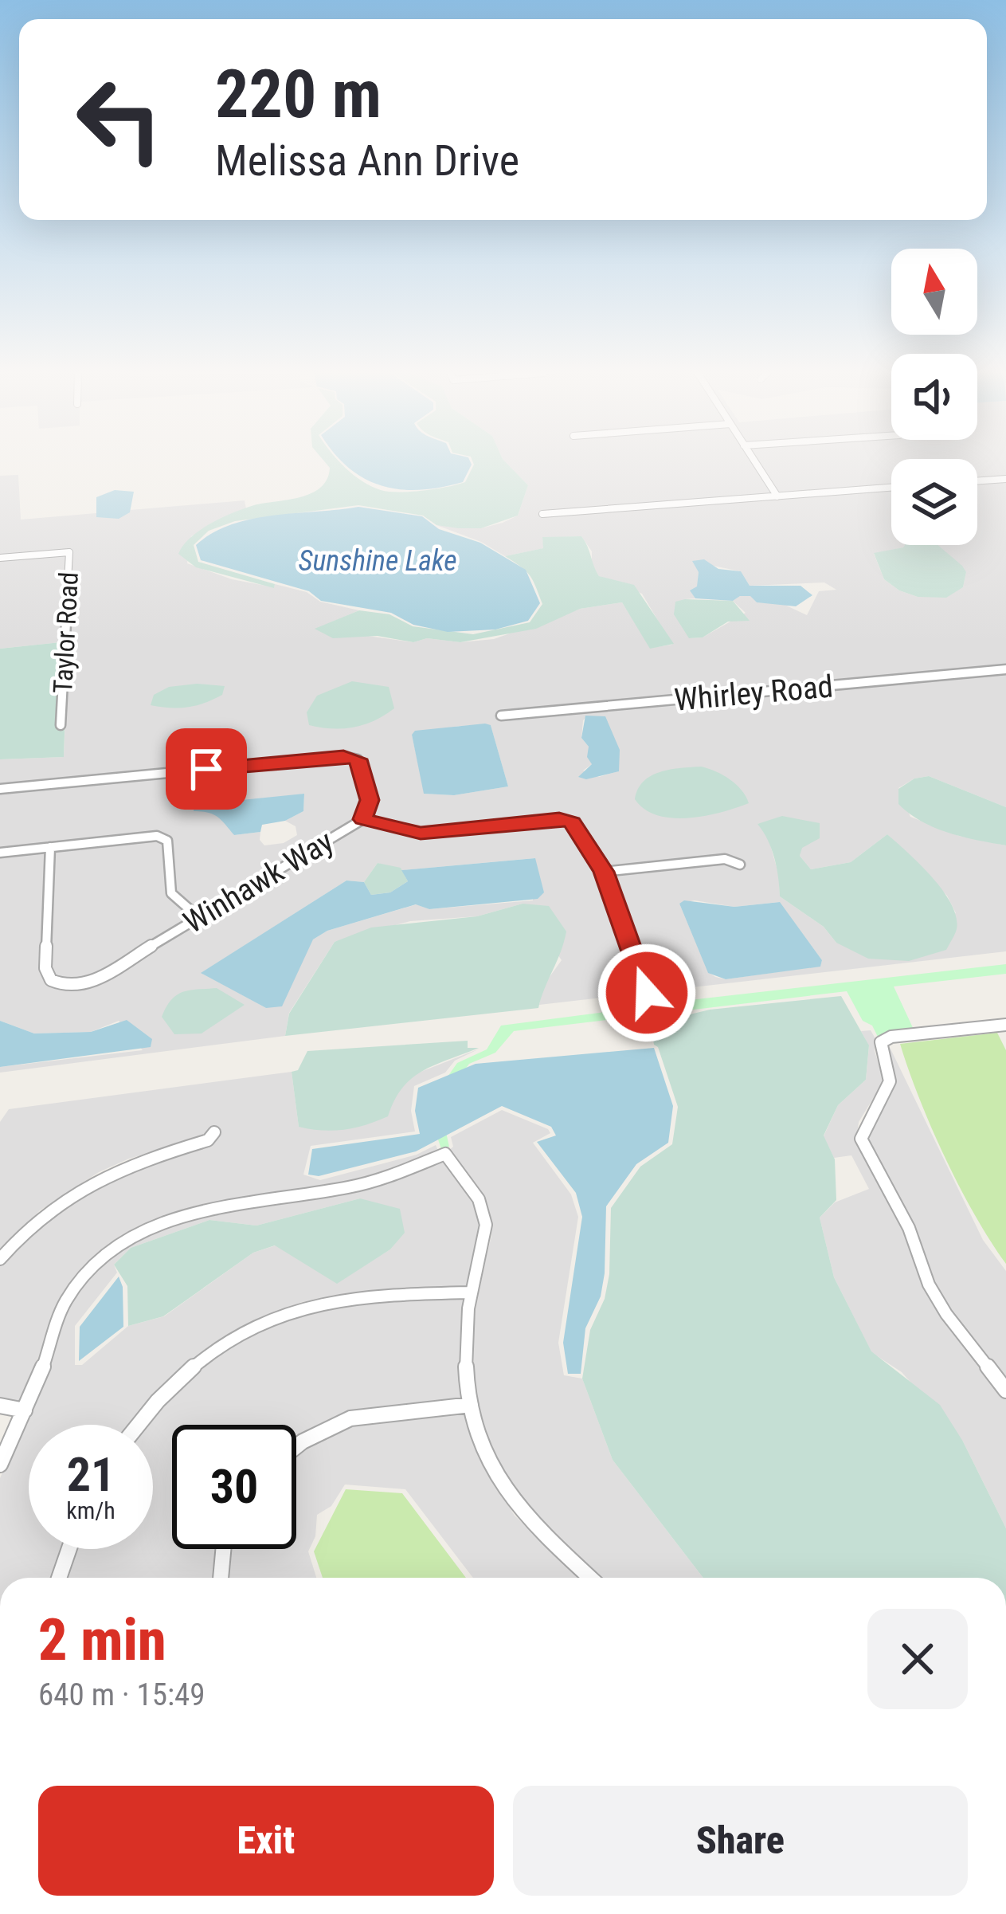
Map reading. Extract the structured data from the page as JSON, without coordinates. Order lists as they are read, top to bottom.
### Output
{
  "streets": {
    "street": ["Taylor Road", "Whirley Road", "Winhawk Way"]
  },
  "water": ["Sunshine Lake"],
  "north": "top",
  "page": {
    "turn": ["220 m", "Melissa Ann Drive"],
    "speed": "21 km/h",
    "limit": "30",
    "heading": ["2 min", "640 m · 15:49"],
    "buttons": ["Exit", "Share"]
  }
}
